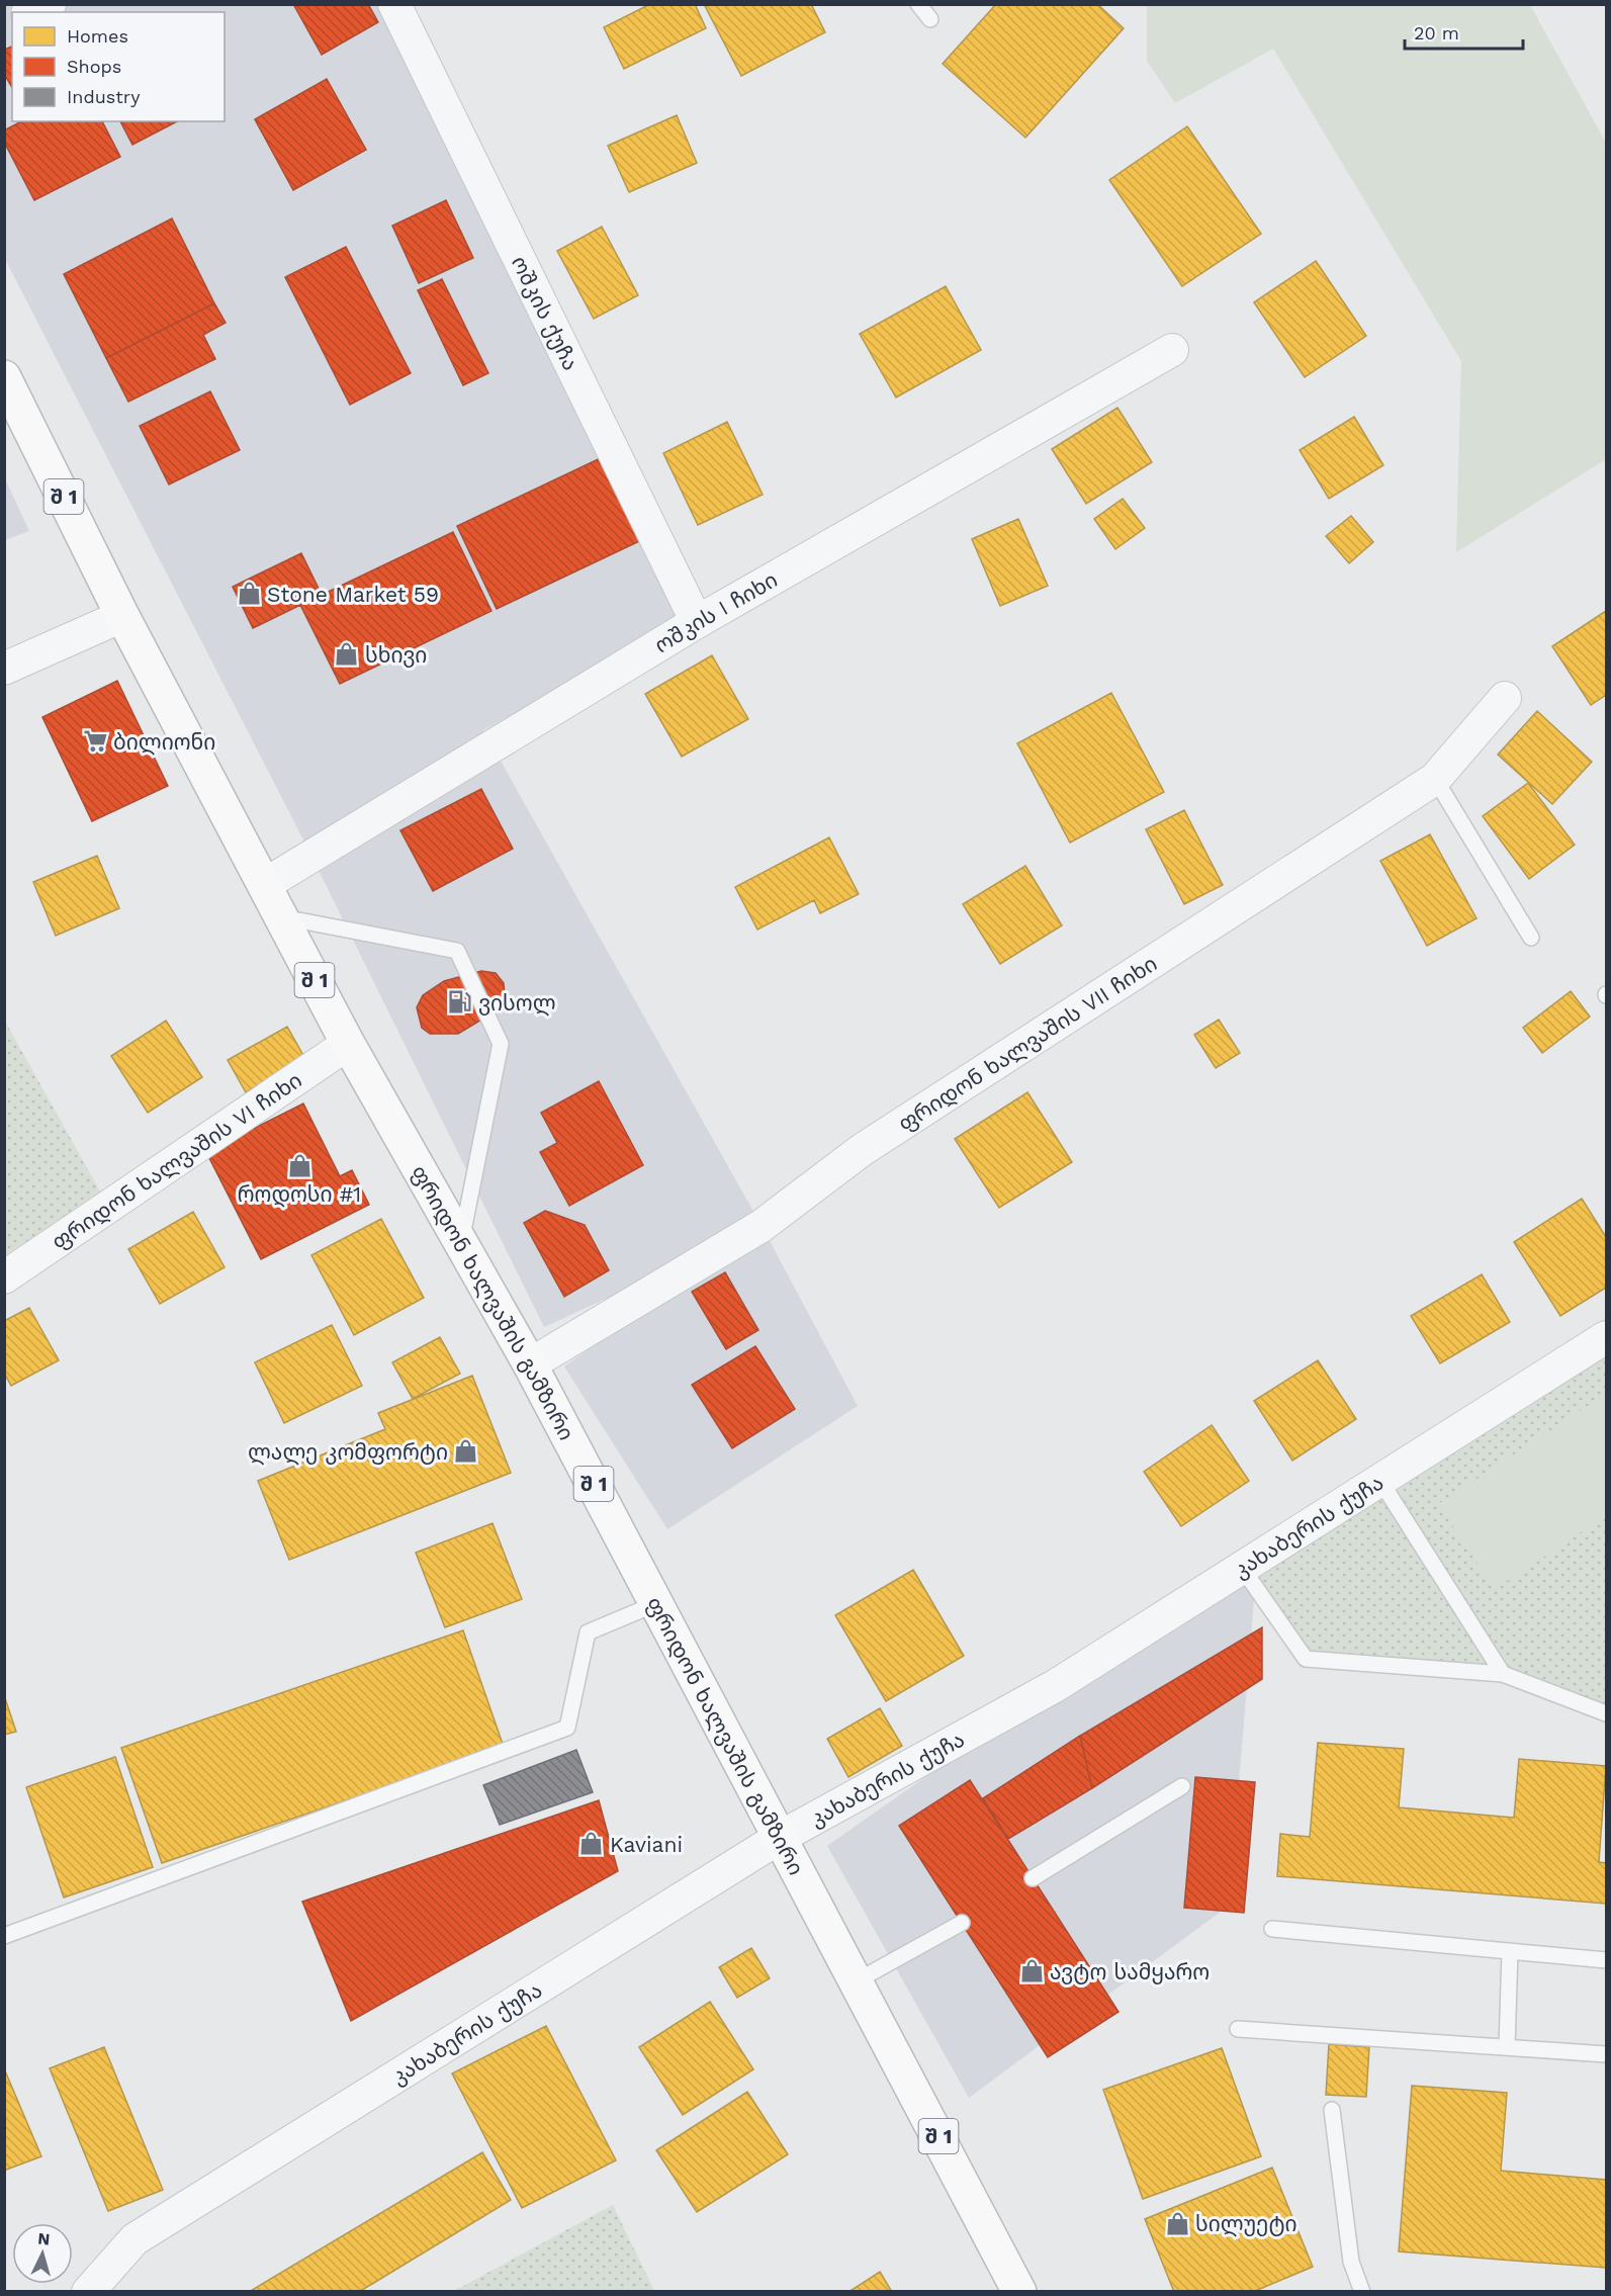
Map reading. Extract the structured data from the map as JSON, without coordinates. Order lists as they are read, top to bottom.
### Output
{
  "streets": {
    "highway": ["შ 1", "ფრიდონ ხალვაშის გამზირი"],
    "street": [
      "ოშკის ქუჩა",
      "ოშკის I ჩიხი",
      "ფრიდონ ხალვაშის VII ჩიხი",
      "ფრიდონ ხალვაშის VI ჩიხი",
      "კახაბერის ქუჩა"
    ]
  },
  "crossings": [
    ["ოშკის ქუჩა", "ოშკის I ჩიხი"],
    ["ოშკის I ჩიხი", "ფრიდონ ხალვაშის გამზირი"],
    ["ფრიდონ ხალვაშის VII ჩიხი", "ფრიდონ ხალვაშის გამზირი"],
    ["ფრიდონ ხალვაშის VI ჩიხი", "ფრიდონ ხალვაშის გამზირი"],
    ["ფრიდონ ხალვაშის გამზირი", "კახაბერის ქუჩა"]
  ],
  "places": {
    "shop": [
      "Stone Market 59",
      "სხივი",
      "როდოსი #1",
      "ლალე კომფორტი",
      "Kaviani",
      "ავტო სამყარო",
      "სილუეტი"
    ],
    "supermarket": ["ბილიონი"],
    "fuel station": ["ვისოლ"]
  },
  "legend": ["Homes", "Shops", "Industry"],
  "scale_bar": "20 m",
  "north": "top"
}
